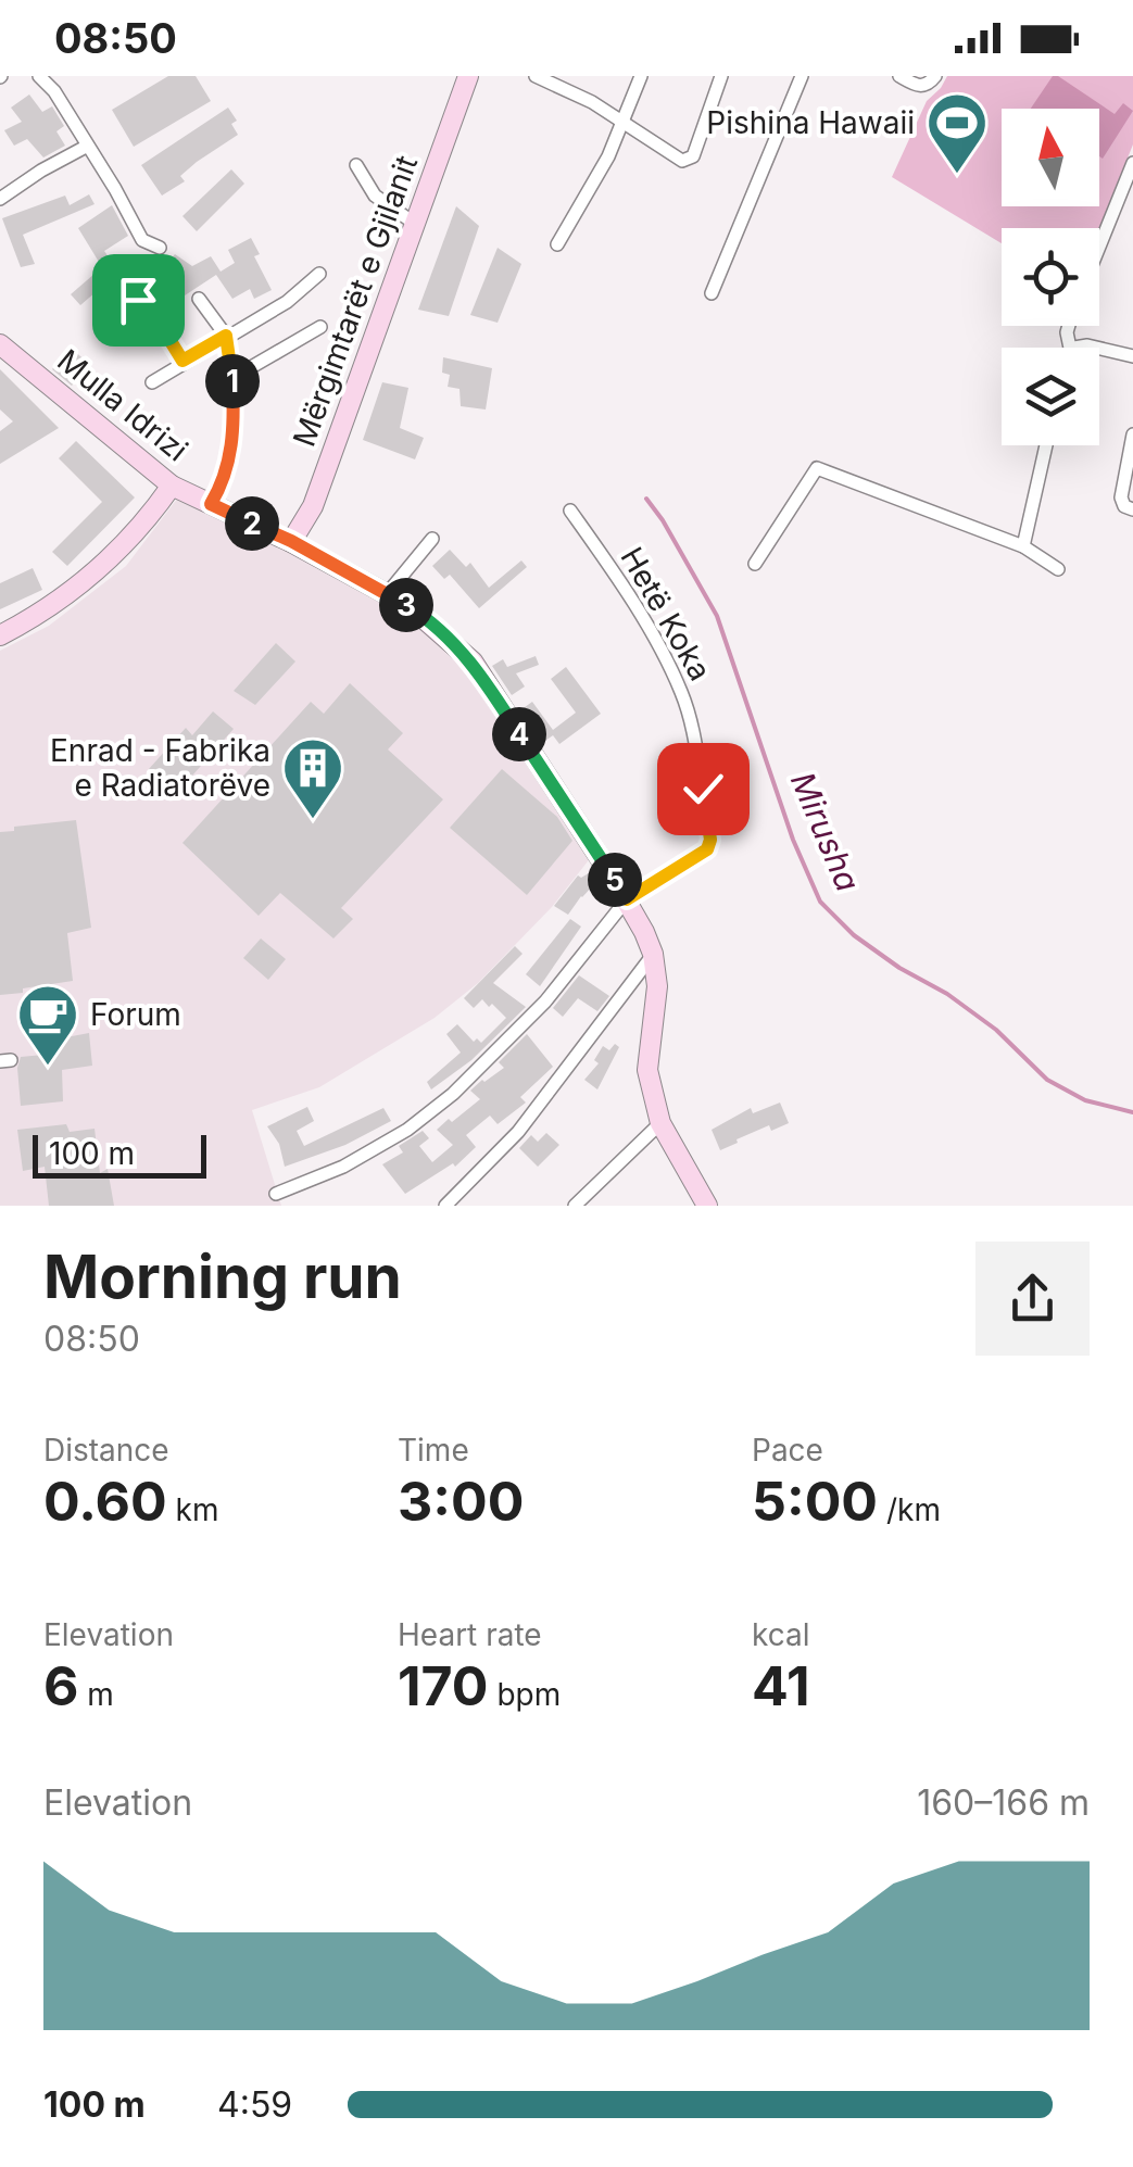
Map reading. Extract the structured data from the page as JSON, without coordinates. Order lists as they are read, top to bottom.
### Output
{
  "streets": {
    "street": ["Mërgimtarët e Gjilanit", "Mulla Idrizi", "Hetë Koka"]
  },
  "crossings": [
    ["Mërgimtarët e Gjilanit", "Mulla Idrizi"],
    ["Mulla Idrizi", "Hetë Koka"]
  ],
  "water": ["Mirusha"],
  "places": {
    "sports": ["Pishina Hawaii"],
    "building": ["Enrad - Fabrika e Radiatorëve"],
    "cafe": ["Forum"]
  },
  "scale_bar": "100 m",
  "north": "top",
  "page": {
    "status": "08:50",
    "pins": [
      "1",
      "2",
      "3",
      "4",
      "5"
    ],
    "scale": "100 m",
    "heading": ["Morning run", "08:50"],
    "stats": [
      ["Distance", "0.60 km"],
      ["Time", "3:00"],
      ["Pace", "5:00 /km"],
      ["Elevation", "6 m"],
      ["Heart rate", "170 bpm"],
      ["kcal", "41"]
    ],
    "chart": ["Elevation", "160–166 m"],
    "list": [
      {
        "name": "100 m",
        "note": "4:59"
      }
    ]
  }
}
